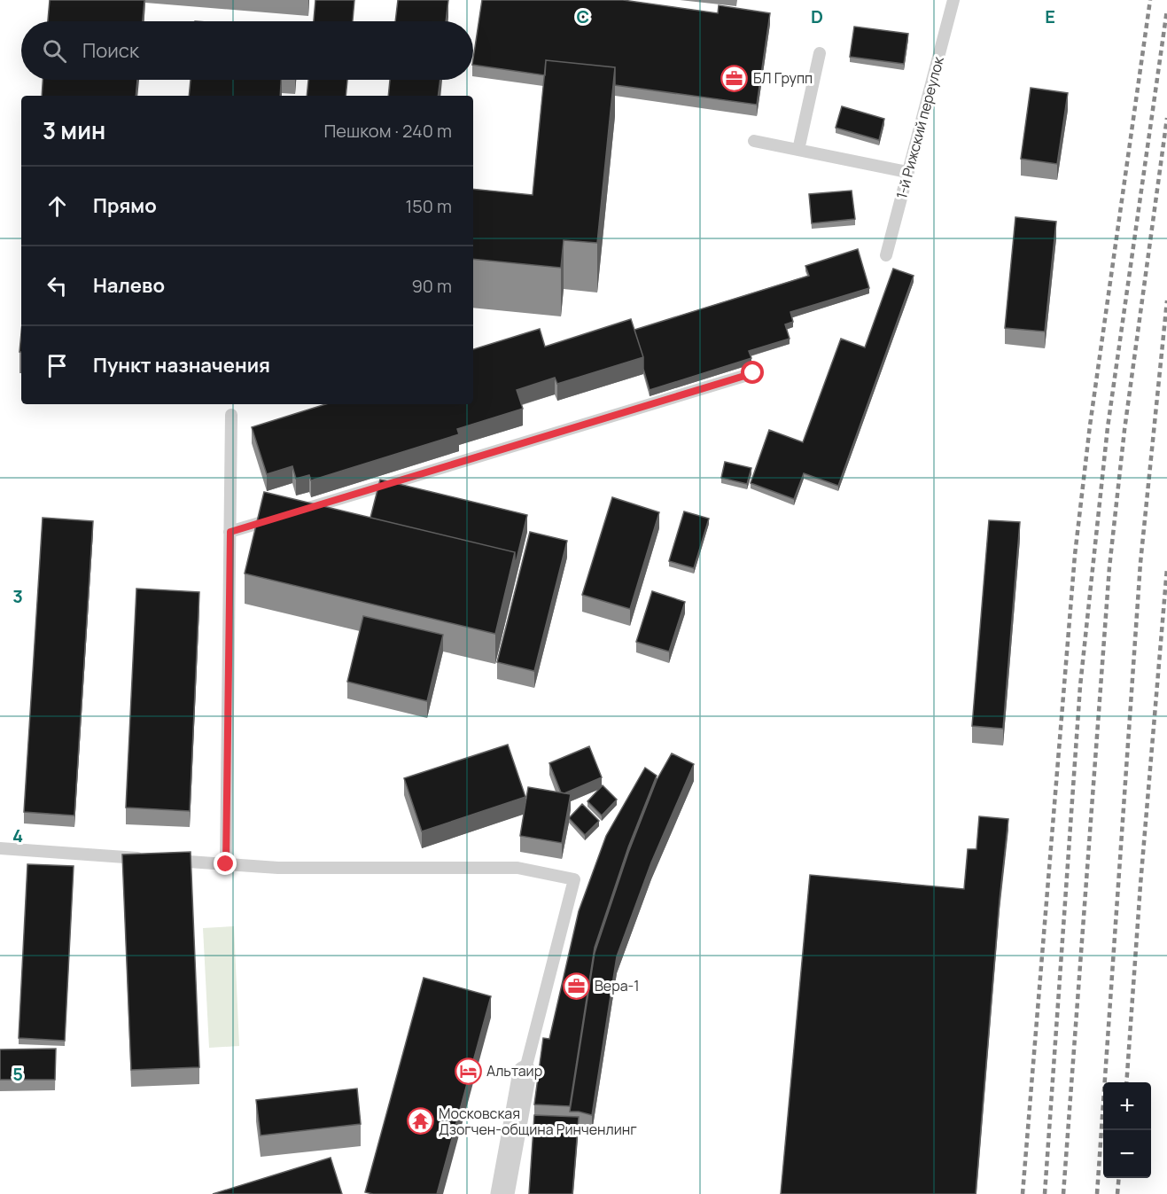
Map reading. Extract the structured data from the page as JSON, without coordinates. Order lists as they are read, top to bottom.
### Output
{
  "streets": {
    "lane": ["1-й Рижский переулок"]
  },
  "places": {
    "office": ["БЛ Групп", "Вера-1"],
    "hotel": ["Альтаир"],
    "temple": ["Московская Дзогчен-община Ринченлинг"]
  },
  "page": {
    "search": "Поиск",
    "heading": ["3 мин", "Пешком · 240 m"],
    "list": [
      ["Прямо", "150 m"],
      ["Налево", "90 m"],
      "Пункт назначения"
    ],
    "map_buttons": ["+", "−"]
  },
  "grid": {
    "columns": ["C", "D", "E"],
    "rows": ["3", "4", "5"]
  }
}
